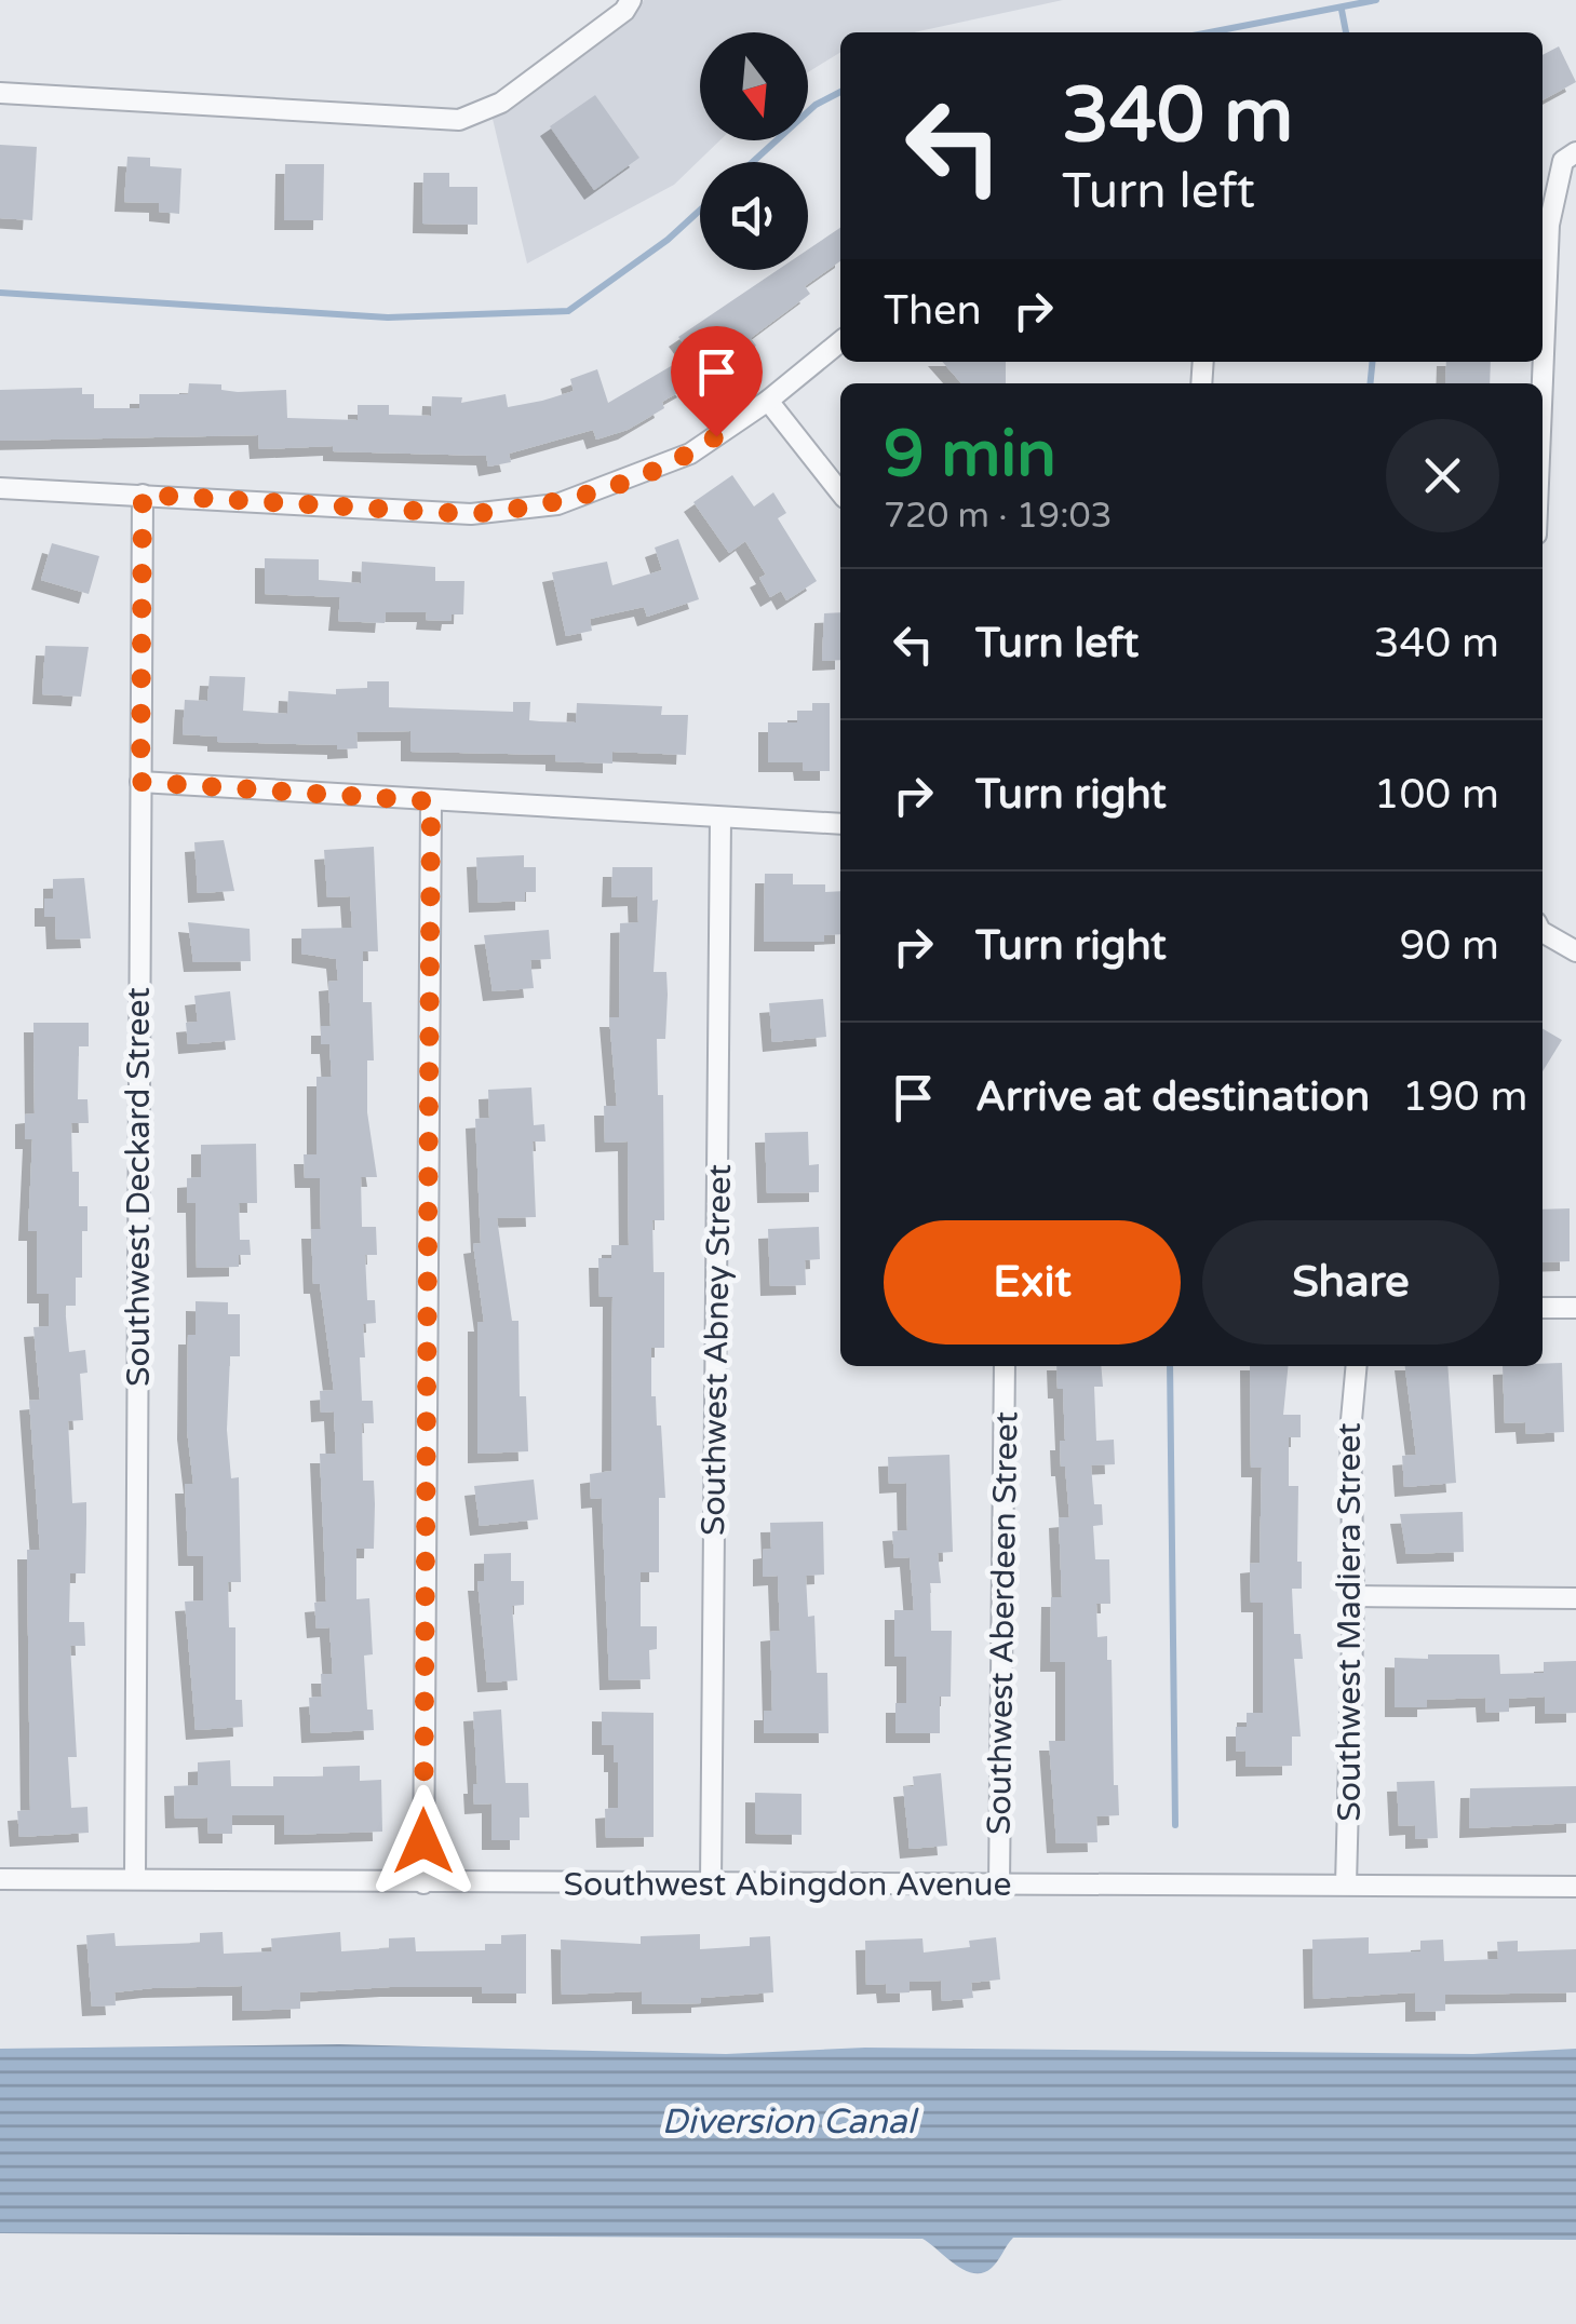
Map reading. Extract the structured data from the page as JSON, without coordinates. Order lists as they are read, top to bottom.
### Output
{
  "streets": {
    "street": [
      "Southwest Deckard Street",
      "Southwest Abney Street",
      "Southwest Madiera Street",
      "Southwest Aberdeen Street",
      "Southwest Abingdon Avenue"
    ]
  },
  "crossings": [
    ["Southwest Deckard Street", "Southwest Abingdon Avenue"],
    ["Southwest Abney Street", "Southwest Abingdon Avenue"],
    ["Southwest Madiera Street", "Southwest Abingdon Avenue"],
    ["Southwest Aberdeen Street", "Southwest Abingdon Avenue"]
  ],
  "water": ["Diversion Canal"],
  "north": "bottom",
  "page": {
    "turn": ["340 m", "Turn left"],
    "then": "Then",
    "heading": ["9 min", "720 m · 19:03"],
    "list": [
      {
        "name": "Turn left",
        "value": "340 m"
      },
      {
        "name": "Turn right",
        "value": "100 m"
      },
      {
        "name": "Turn right",
        "value": "90 m"
      },
      {
        "name": "Arrive at destination",
        "value": "190 m"
      }
    ],
    "buttons": ["Exit", "Share"]
  }
}
